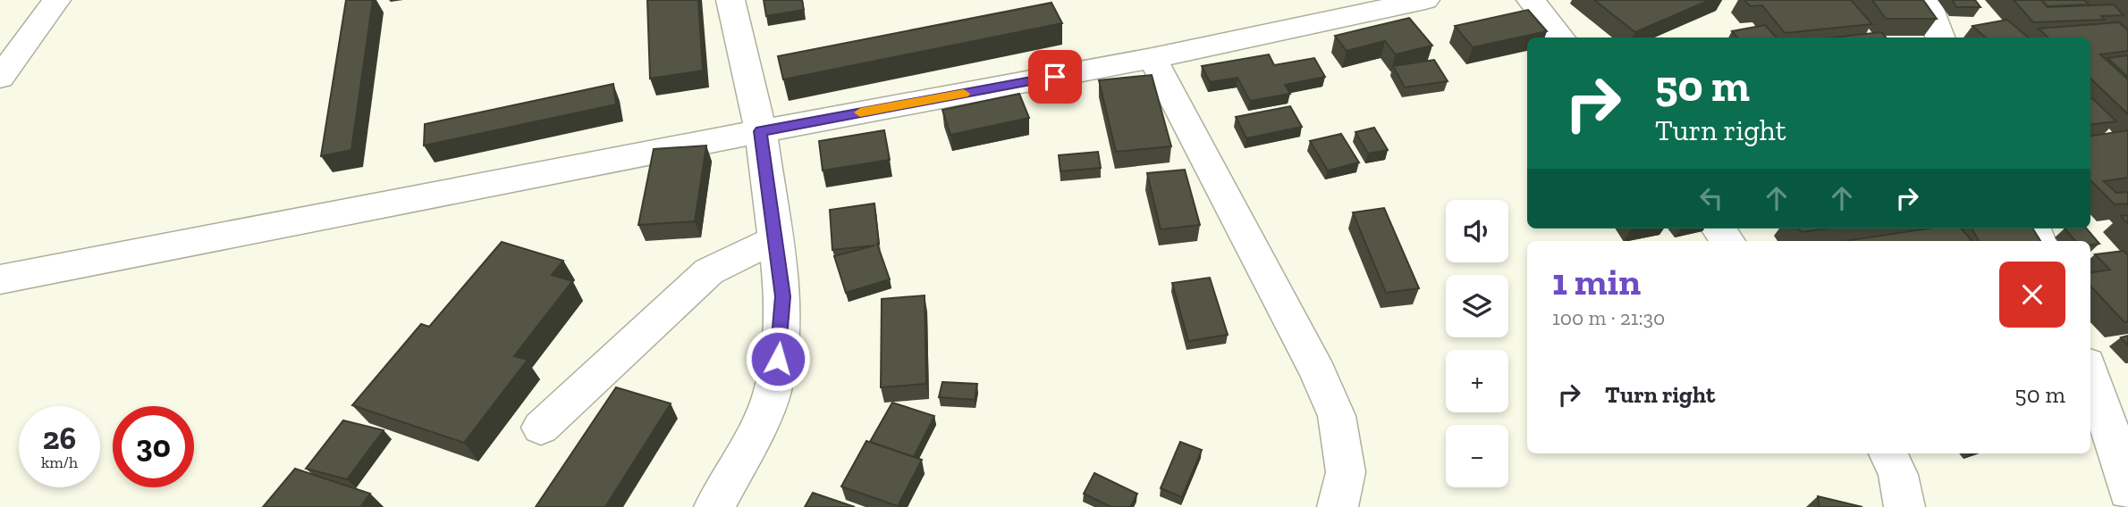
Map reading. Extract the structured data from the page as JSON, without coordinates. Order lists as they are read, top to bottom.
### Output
{
  "page": {
    "turn": ["50 m", "Turn right"],
    "map_buttons": ["+", "−"],
    "heading": ["1 min", "100 m · 21:30"],
    "list": [
      {
        "name": "Turn right",
        "value": "50 m"
      }
    ],
    "speed": "26 km/h",
    "limit": "30"
  }
}
